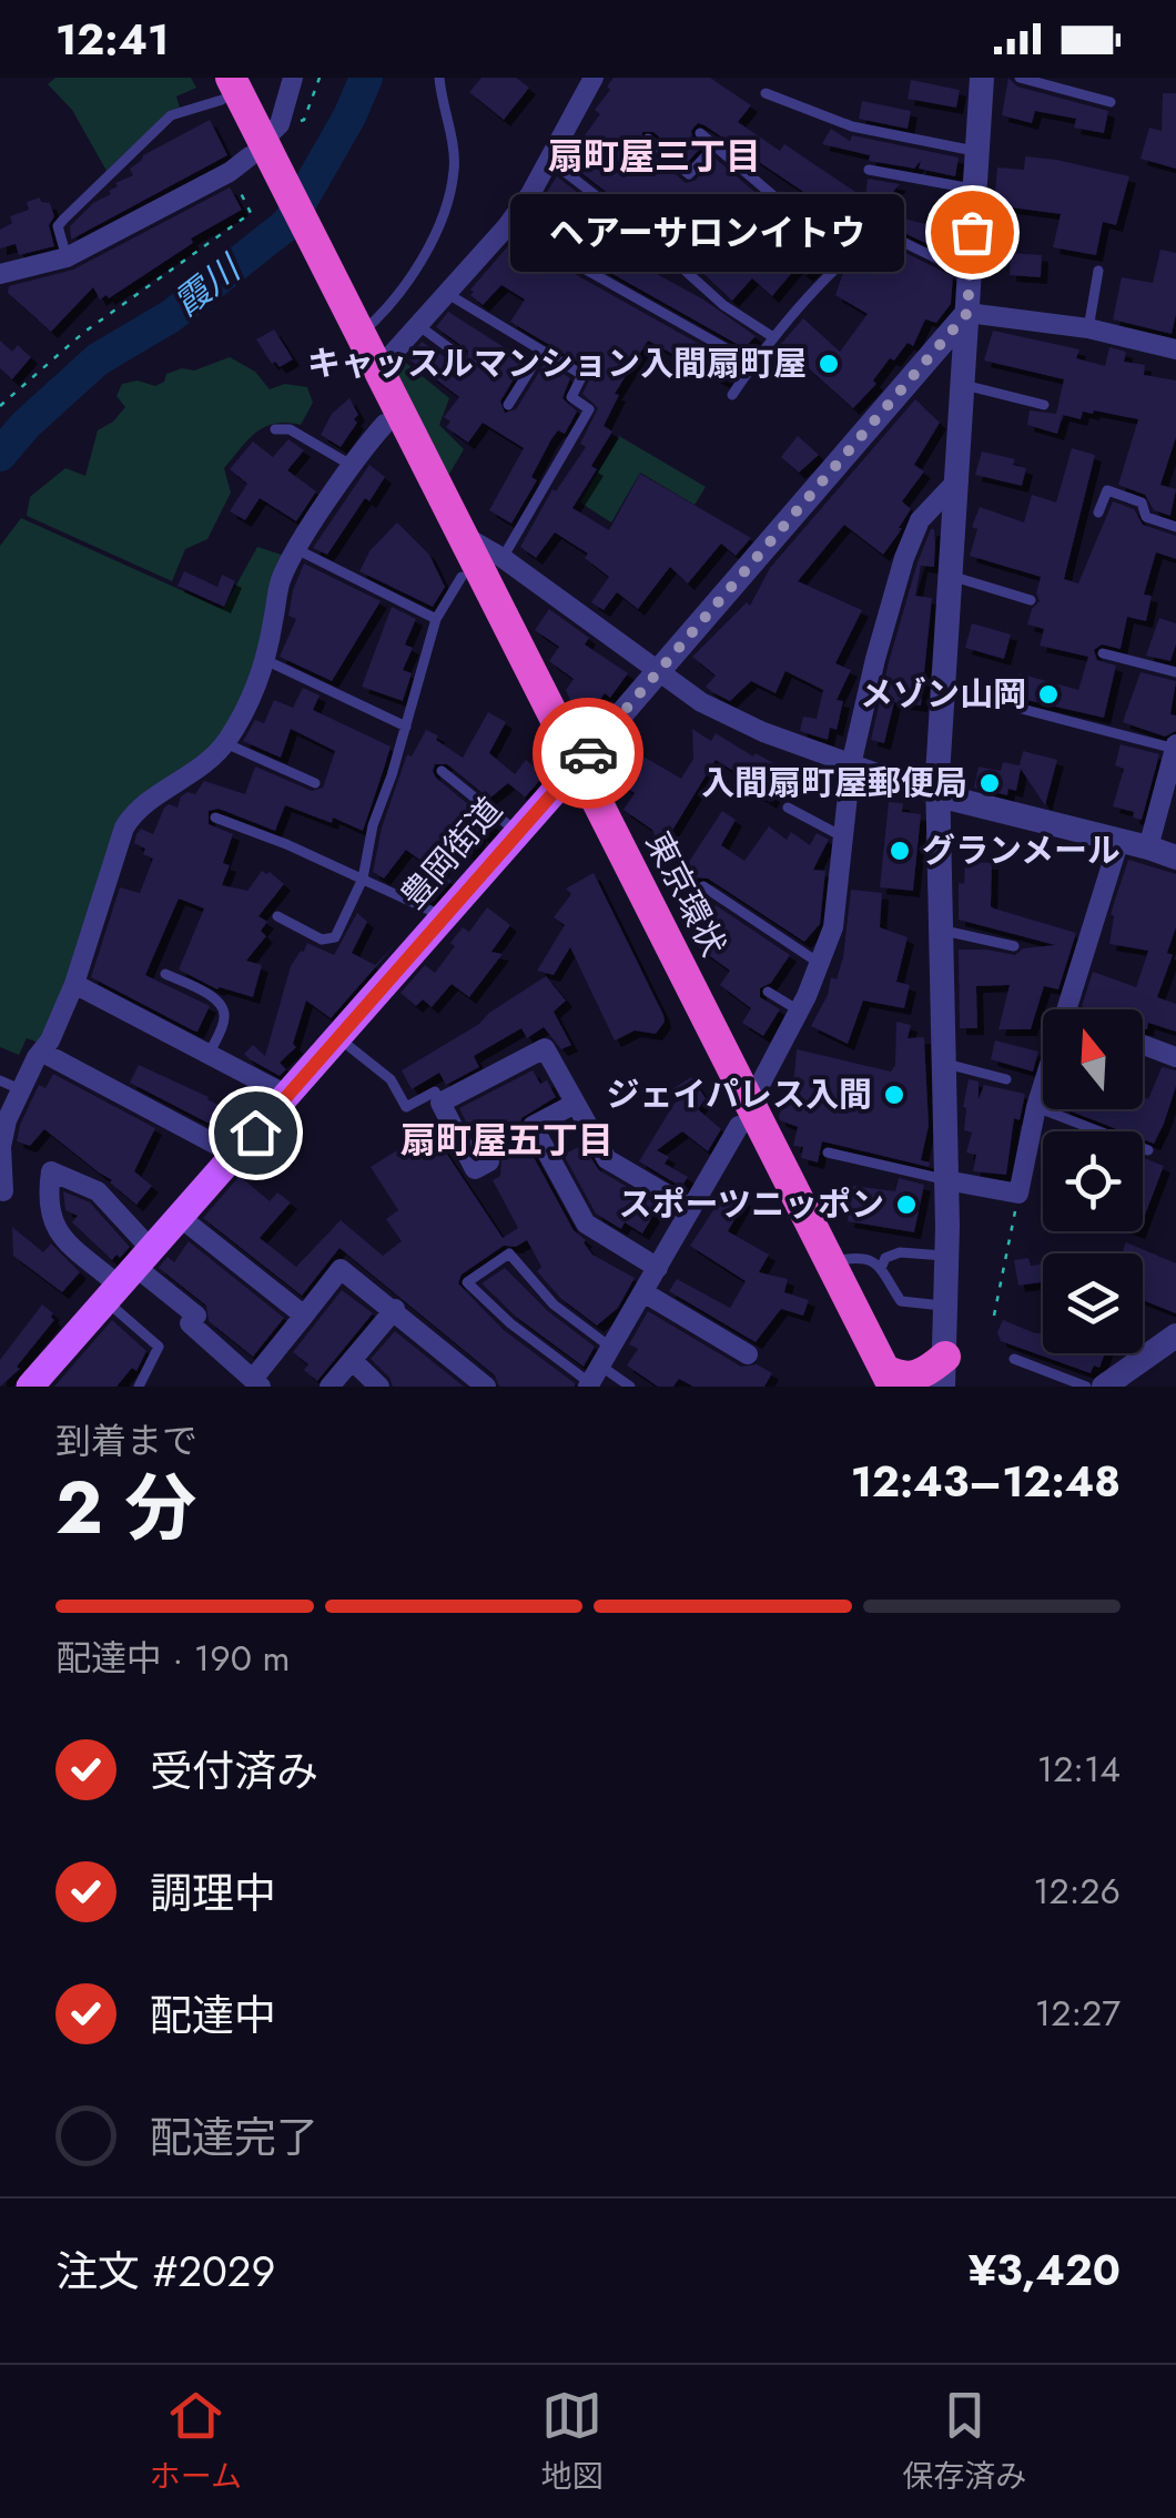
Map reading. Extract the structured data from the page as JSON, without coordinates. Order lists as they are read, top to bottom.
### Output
{
  "streets": {
    "highway": ["東京環状"],
    "main road": ["豊岡街道"]
  },
  "crossings": [
    ["豊岡街道", "東京環状"]
  ],
  "districts": ["扇町屋三丁目", "扇町屋五丁目"],
  "water": ["霞川"],
  "places": [
    "ヘアーサロンイトウ",
    "キャッスルマンション入間扇町屋",
    "メゾン山岡",
    "入間扇町屋郵便局",
    "グランメール",
    "ジェイパレス入間",
    "スポーツニッポン"
  ],
  "north": "top",
  "page": {
    "status": "12:41",
    "bubble": "ヘアーサロンイトウ",
    "heading": ["2 分", "到着まで", "12:43–12:48"],
    "panel": ["注文 #2029", "¥3,420"],
    "bar": "配達中 · 190 m",
    "list": [
      ["受付済み", "12:14"],
      ["調理中", "12:26"],
      ["配達中", "12:27"],
      "配達完了"
    ],
    "tabs": ["ホーム", "地図", "保存済み"]
  }
}
